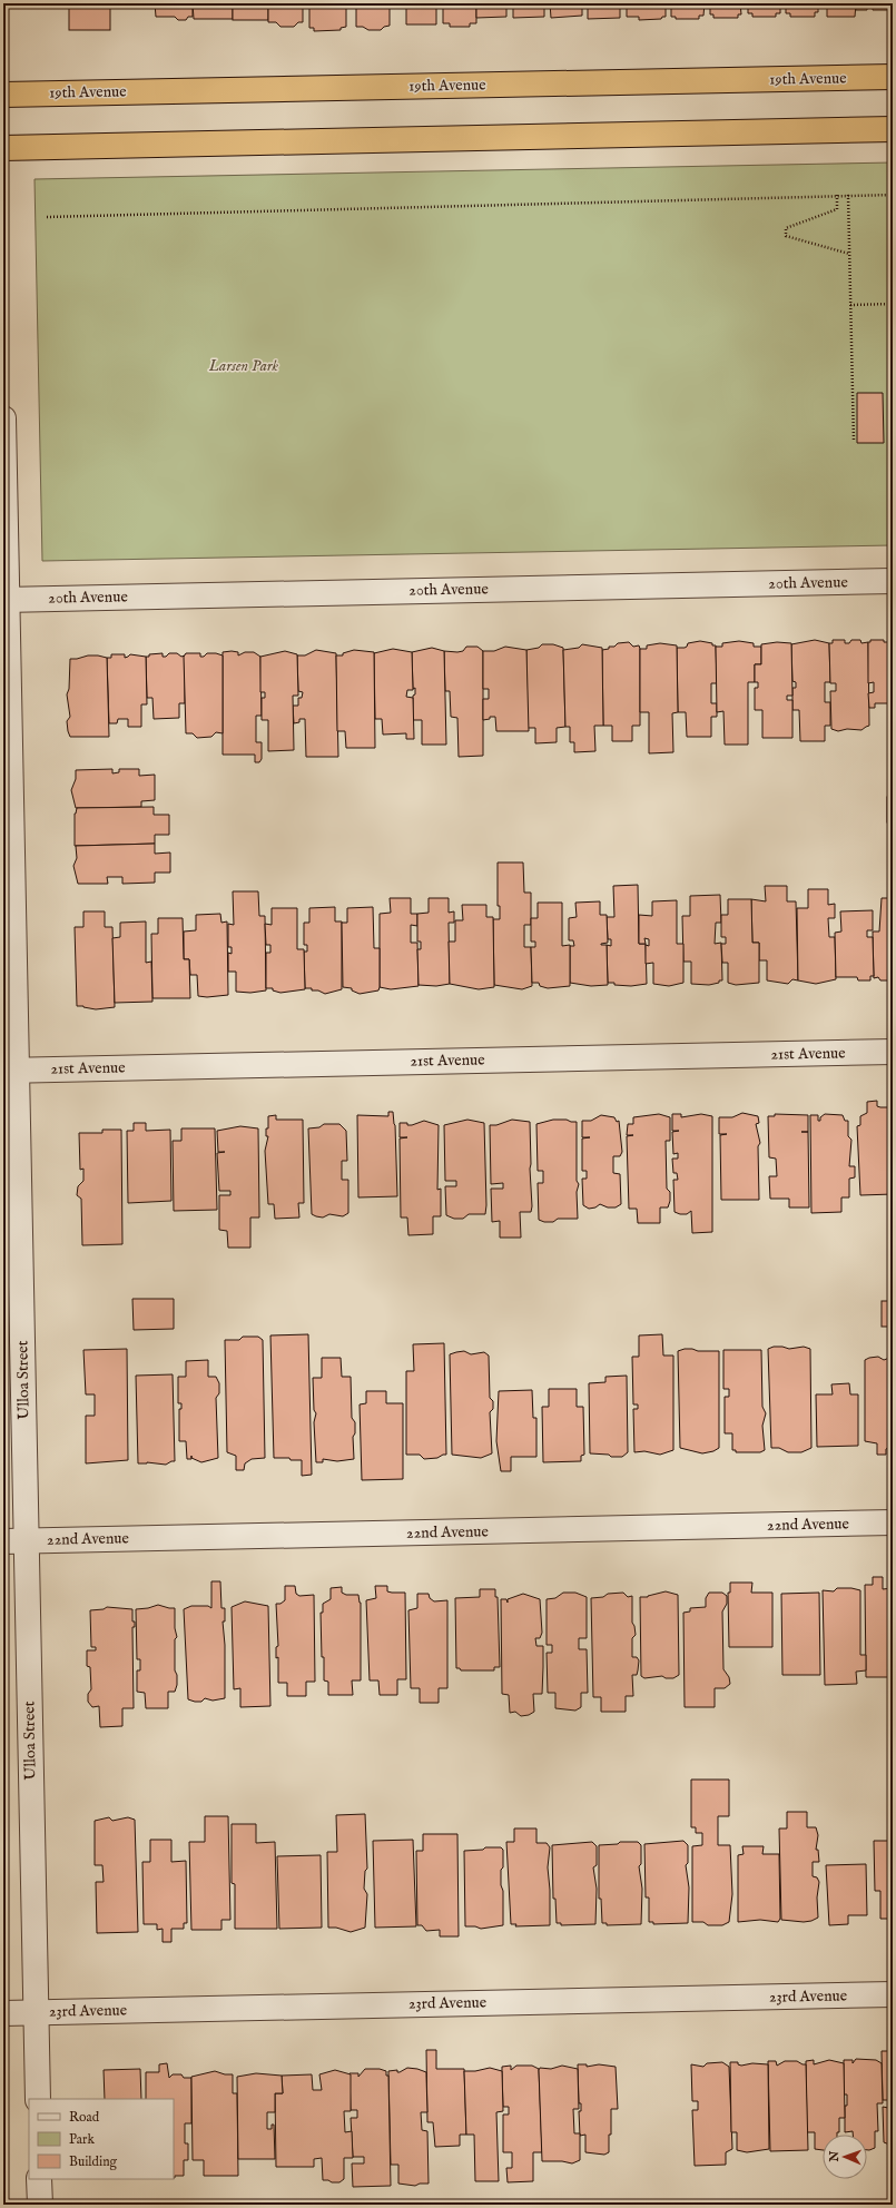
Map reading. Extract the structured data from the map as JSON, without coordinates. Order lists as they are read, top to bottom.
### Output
{
  "streets": {
    "highway": ["19th Avenue"],
    "street": [
      "20th Avenue",
      "21st Avenue",
      "Ulloa Street",
      "22nd Avenue",
      "23rd Avenue"
    ]
  },
  "crossings": [
    ["20th Avenue", "Ulloa Street"],
    ["21st Avenue", "Ulloa Street"],
    ["Ulloa Street", "22nd Avenue"],
    ["Ulloa Street", "23rd Avenue"]
  ],
  "parks": ["Larsen Park"],
  "legend": ["Road", "Park", "Building"],
  "north": "left"
}
